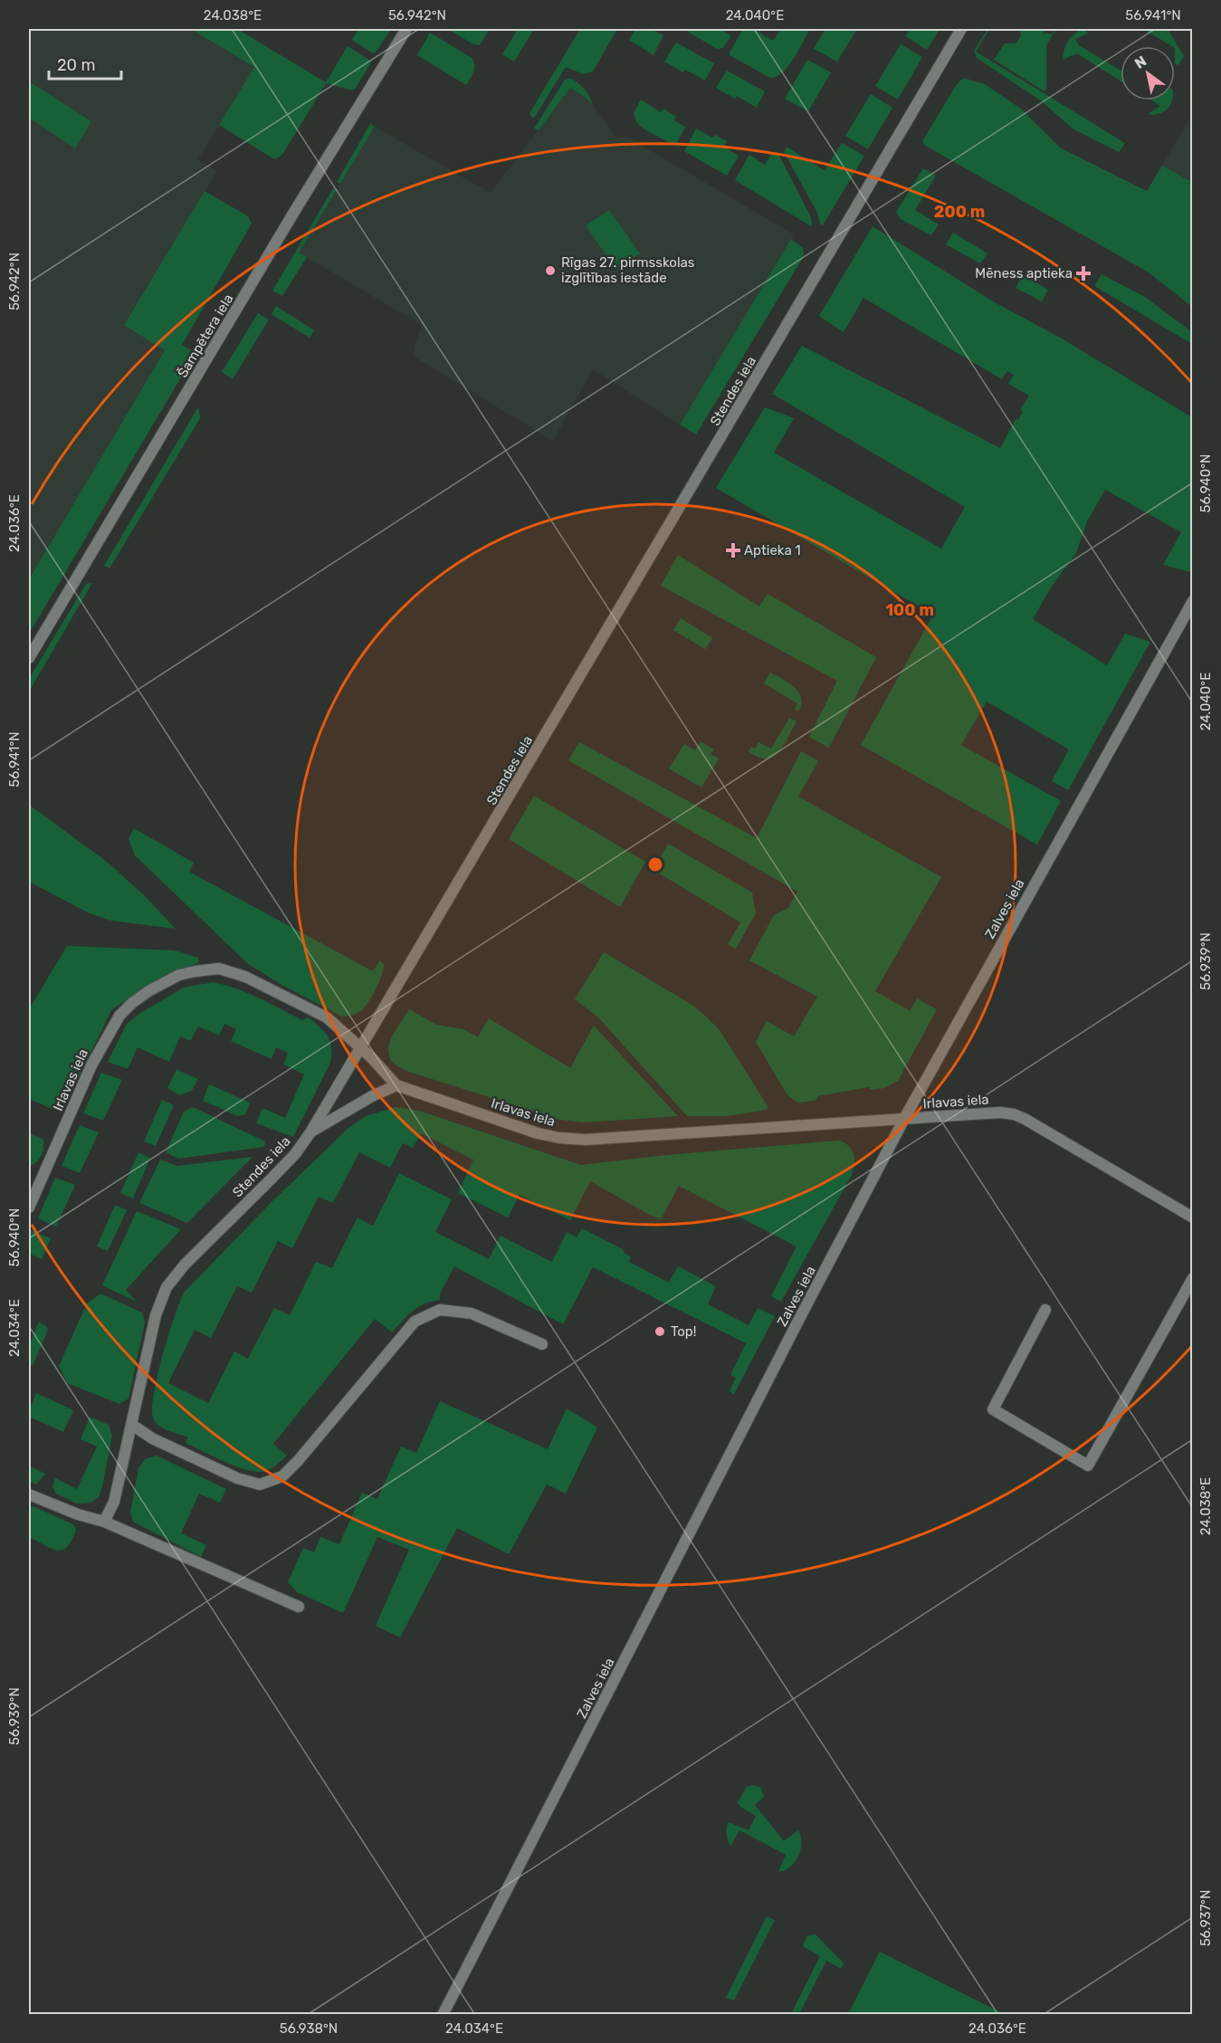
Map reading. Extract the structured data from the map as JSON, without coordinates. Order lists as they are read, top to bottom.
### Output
{
  "streets": {
    "street": [
      "Šampētera iela",
      "Stendes iela",
      "Zalves iela",
      "Irlavas iela"
    ]
  },
  "crossings": [
    ["Stendes iela", "Irlavas iela"],
    ["Zalves iela", "Irlavas iela"]
  ],
  "places": {
    "other": ["Rīgas 27. pirmsskolas izglītības iestāde", "Top!"],
    "health": ["Mēness aptieka", "Aptieka 1"]
  },
  "scale_bar": "20 m",
  "north": "top left",
  "coordinates": [
    "24.038°E",
    "56.942°N",
    "24.040°E",
    "56.941°N",
    "56.940°N",
    "24.036°E",
    "56.939°N",
    "24.034°E",
    "56.937°N",
    "56.938°N"
  ],
  "rings": ["200 m", "100 m"]
}
